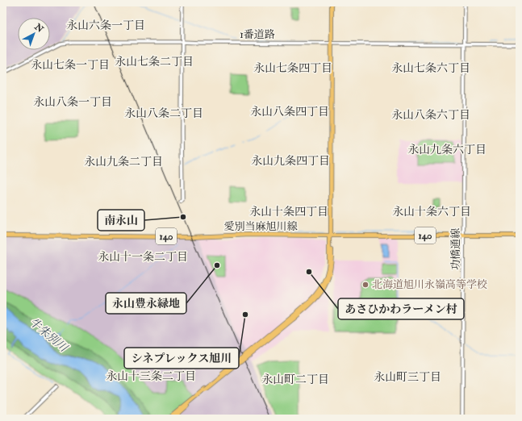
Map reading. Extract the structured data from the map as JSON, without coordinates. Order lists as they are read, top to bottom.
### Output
{
  "streets": {
    "main road": ["愛別当麻旭川線", "140"],
    "street": ["1番道路", "功橋通線"]
  },
  "crossings": [
    ["1番道路", "功橋通線"],
    ["愛別当麻旭川線", "功橋通線"]
  ],
  "districts": [
    "永山六条一丁目",
    "永山七条二丁目",
    "永山七条一丁目",
    "永山七条四丁目",
    "永山七条六丁目",
    "永山八条一丁目",
    "永山八条四丁目",
    "永山八条二丁目",
    "永山八条六丁目",
    "永山九条六丁目",
    "永山九条四丁目",
    "永山九条二丁目",
    "永山十条四丁目",
    "永山十条六丁目",
    "永山十一条二丁目",
    "永山十三条二丁目",
    "永山町三丁目",
    "永山町二丁目"
  ],
  "water": ["牛朱別川"],
  "places": [
    "南永山",
    "永山豊永緑地",
    "あさひかわラーメン村",
    "北海道旭川永嶺高等学校",
    "シネプレックス旭川"
  ],
  "north": "top right"
}
